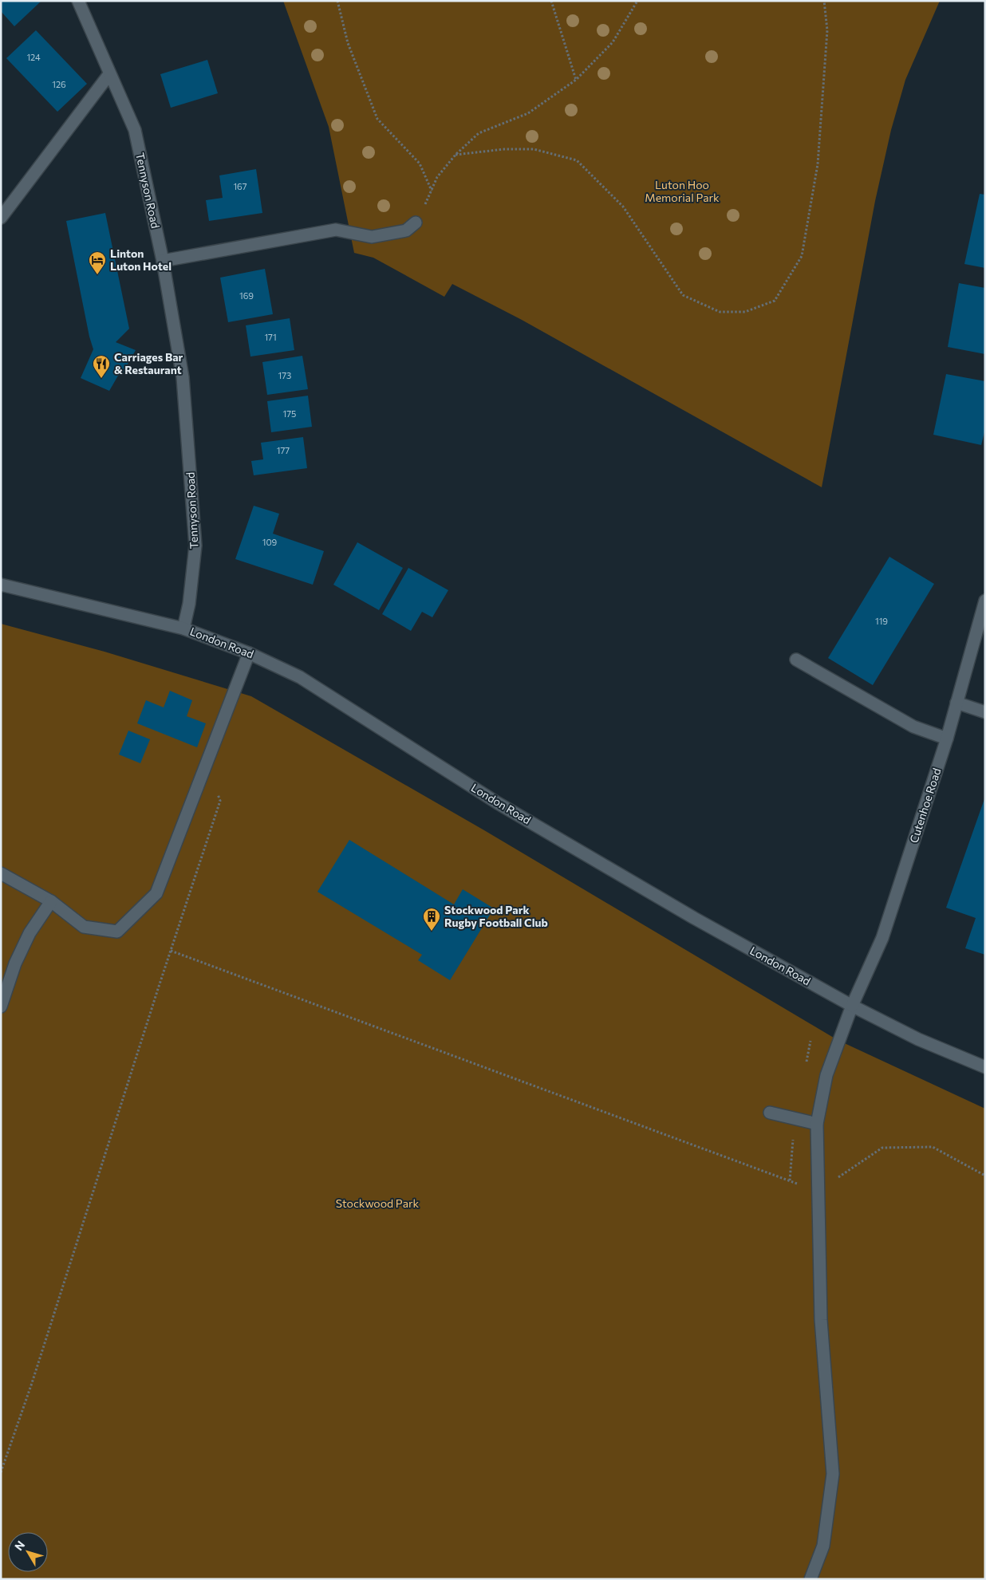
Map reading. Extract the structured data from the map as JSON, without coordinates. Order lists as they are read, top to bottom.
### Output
{
  "streets": {
    "street": ["Tennyson Road", "London Road", "Cutenhoe Road"]
  },
  "crossings": [
    ["Tennyson Road", "London Road"],
    ["London Road", "Cutenhoe Road"]
  ],
  "parks": ["Luton Hoo Memorial Park", "Stockwood Park"],
  "places": {
    "hotel": ["Linton Luton Hotel"],
    "restaurant": ["Carriages Bar & Restaurant"],
    "building": ["Stockwood Park Rugby Football Club"]
  },
  "house_numbers": [
    "124",
    "126",
    "167",
    "169",
    "171",
    "173",
    "175",
    "177",
    "109",
    "119"
  ],
  "north": "top left"
}
